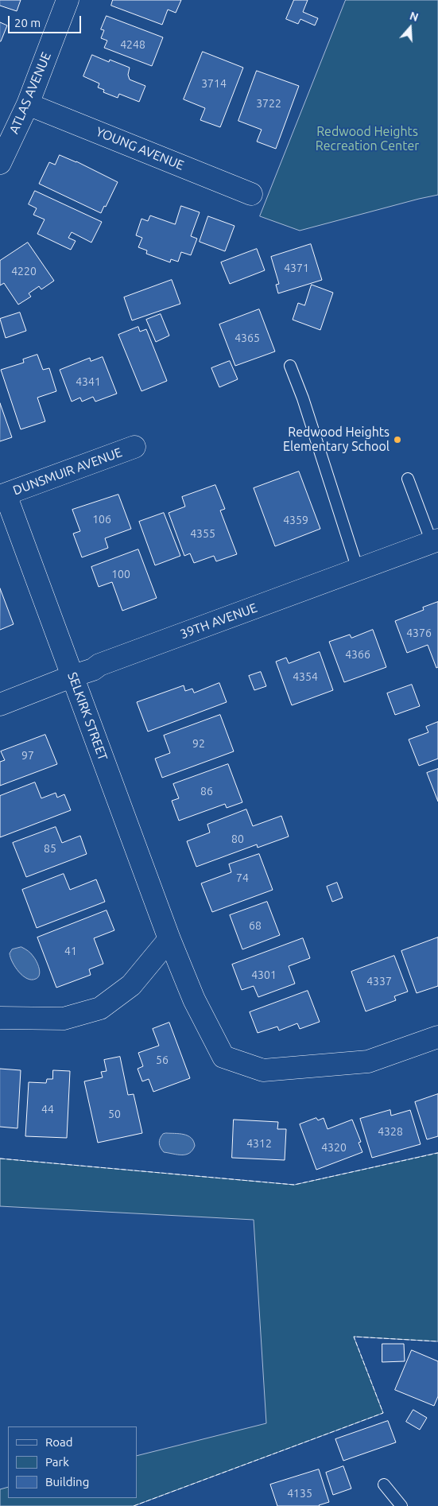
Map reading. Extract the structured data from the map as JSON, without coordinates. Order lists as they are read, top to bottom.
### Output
{
  "streets": {
    "street": [
      "ATLAS AVENUE",
      "YOUNG AVENUE",
      "DUNSMUIR AVENUE",
      "39TH AVENUE",
      "SELKIRK STREET"
    ]
  },
  "crossings": [
    ["ATLAS AVENUE", "YOUNG AVENUE"],
    ["DUNSMUIR AVENUE", "SELKIRK STREET"],
    ["39TH AVENUE", "SELKIRK STREET"]
  ],
  "parks": ["Redwood Heights Recreation Center"],
  "places": ["Redwood Heights Elementary School"],
  "house_numbers": [
    "4248",
    "3714",
    "3722",
    "4371",
    "4220",
    "4365",
    "4341",
    "106",
    "4359",
    "4355",
    "100",
    "4376",
    "4366",
    "4354",
    "92",
    "97",
    "86",
    "80",
    "85",
    "74",
    "68",
    "41",
    "4301",
    "4337",
    "56",
    "44",
    "50",
    "4328",
    "4312",
    "4320",
    "4135"
  ],
  "legend": ["Road", "Park", "Building"],
  "scale_bar": "20 m",
  "north": "top"
}
